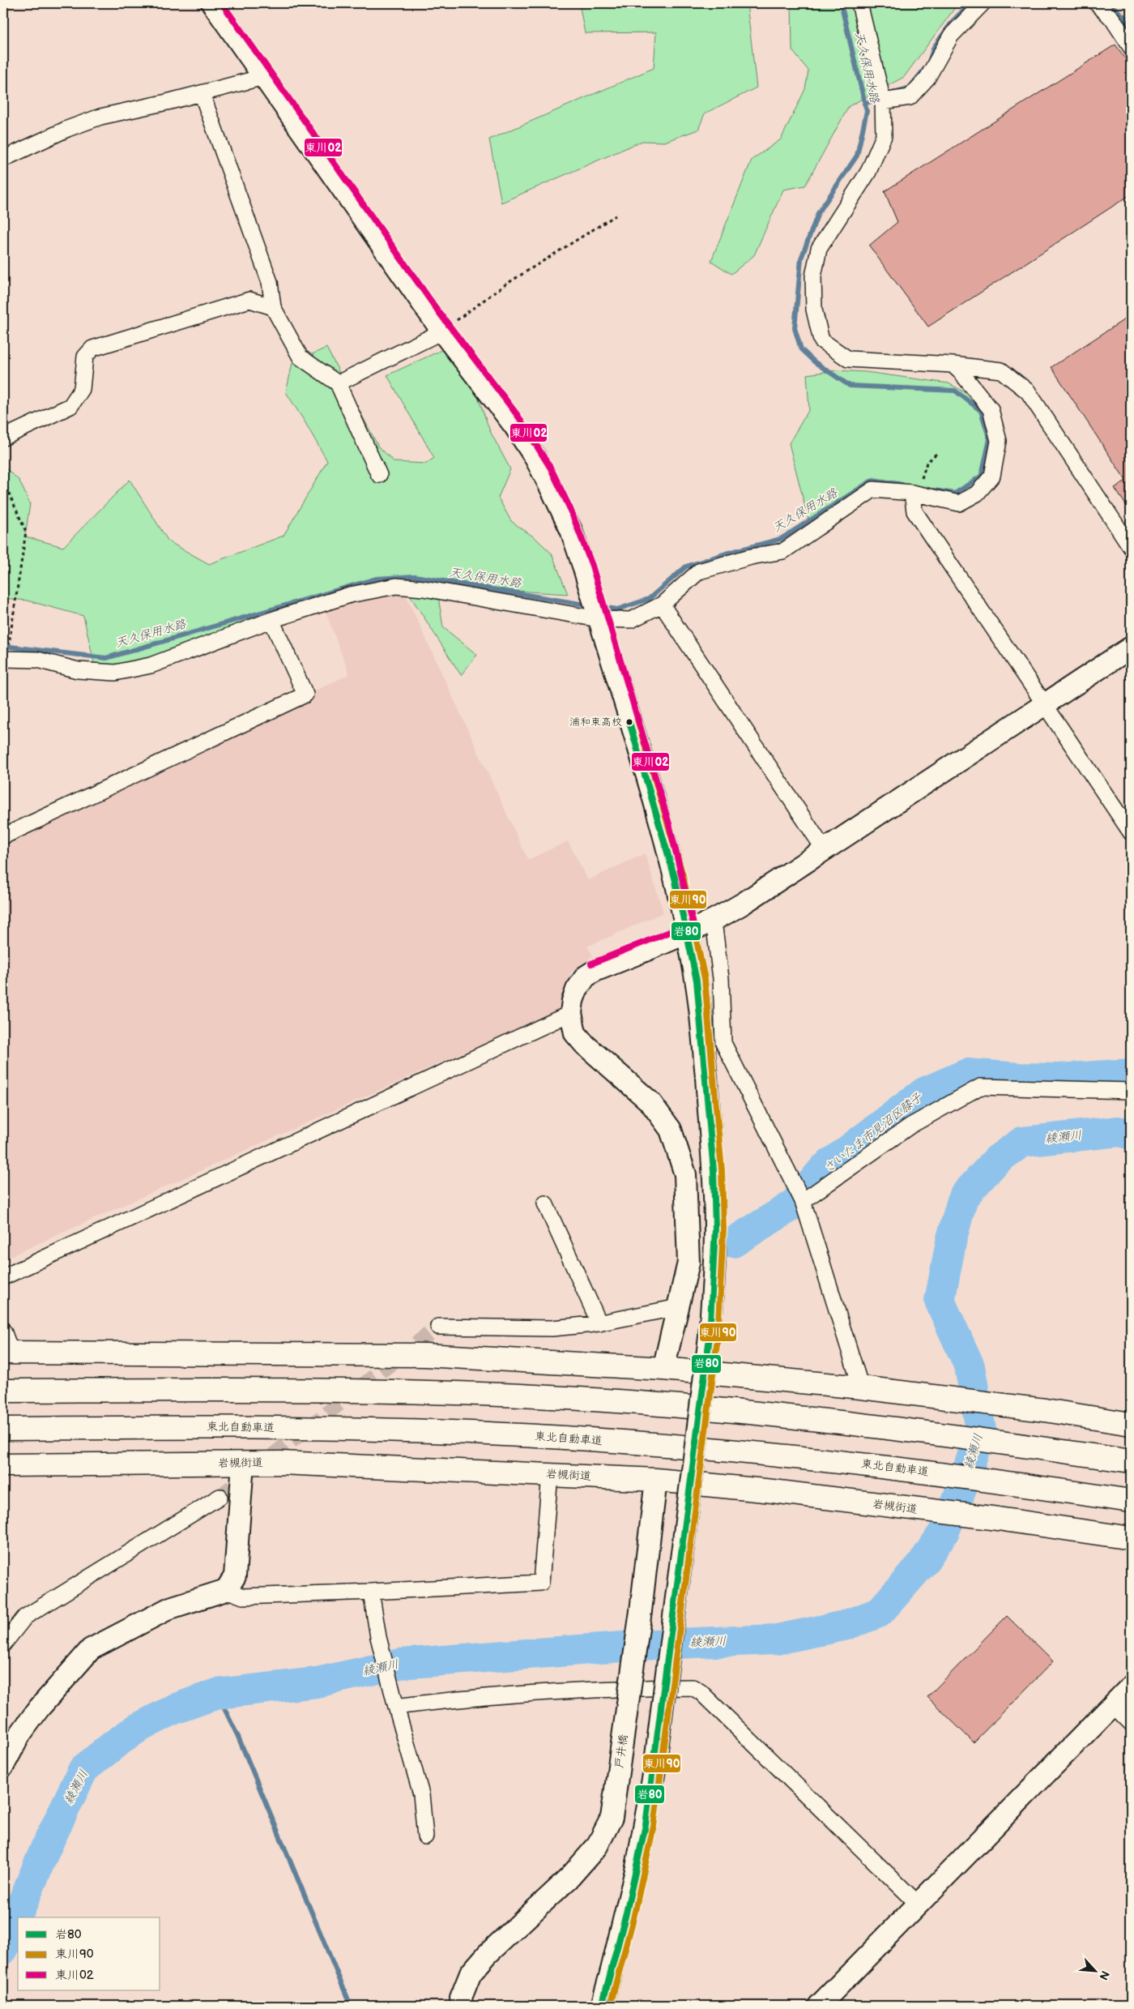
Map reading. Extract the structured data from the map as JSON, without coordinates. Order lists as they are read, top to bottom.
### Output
{
  "streets": {
    "highway": ["東北自動車道", "岩槻街道"],
    "street": ["戸井橋"]
  },
  "crossings": [
    ["岩槻街道", "戸井橋"]
  ],
  "water": ["天久保用水路", "さいたま市見沼区膝子", "綾瀬川"],
  "places": ["浦和東高校"],
  "lines": ["transit line 東川02", "transit line 東川90", "transit line 岩80"],
  "legend": ["岩80", "東川90", "東川02"],
  "north": "bottom right"
}
